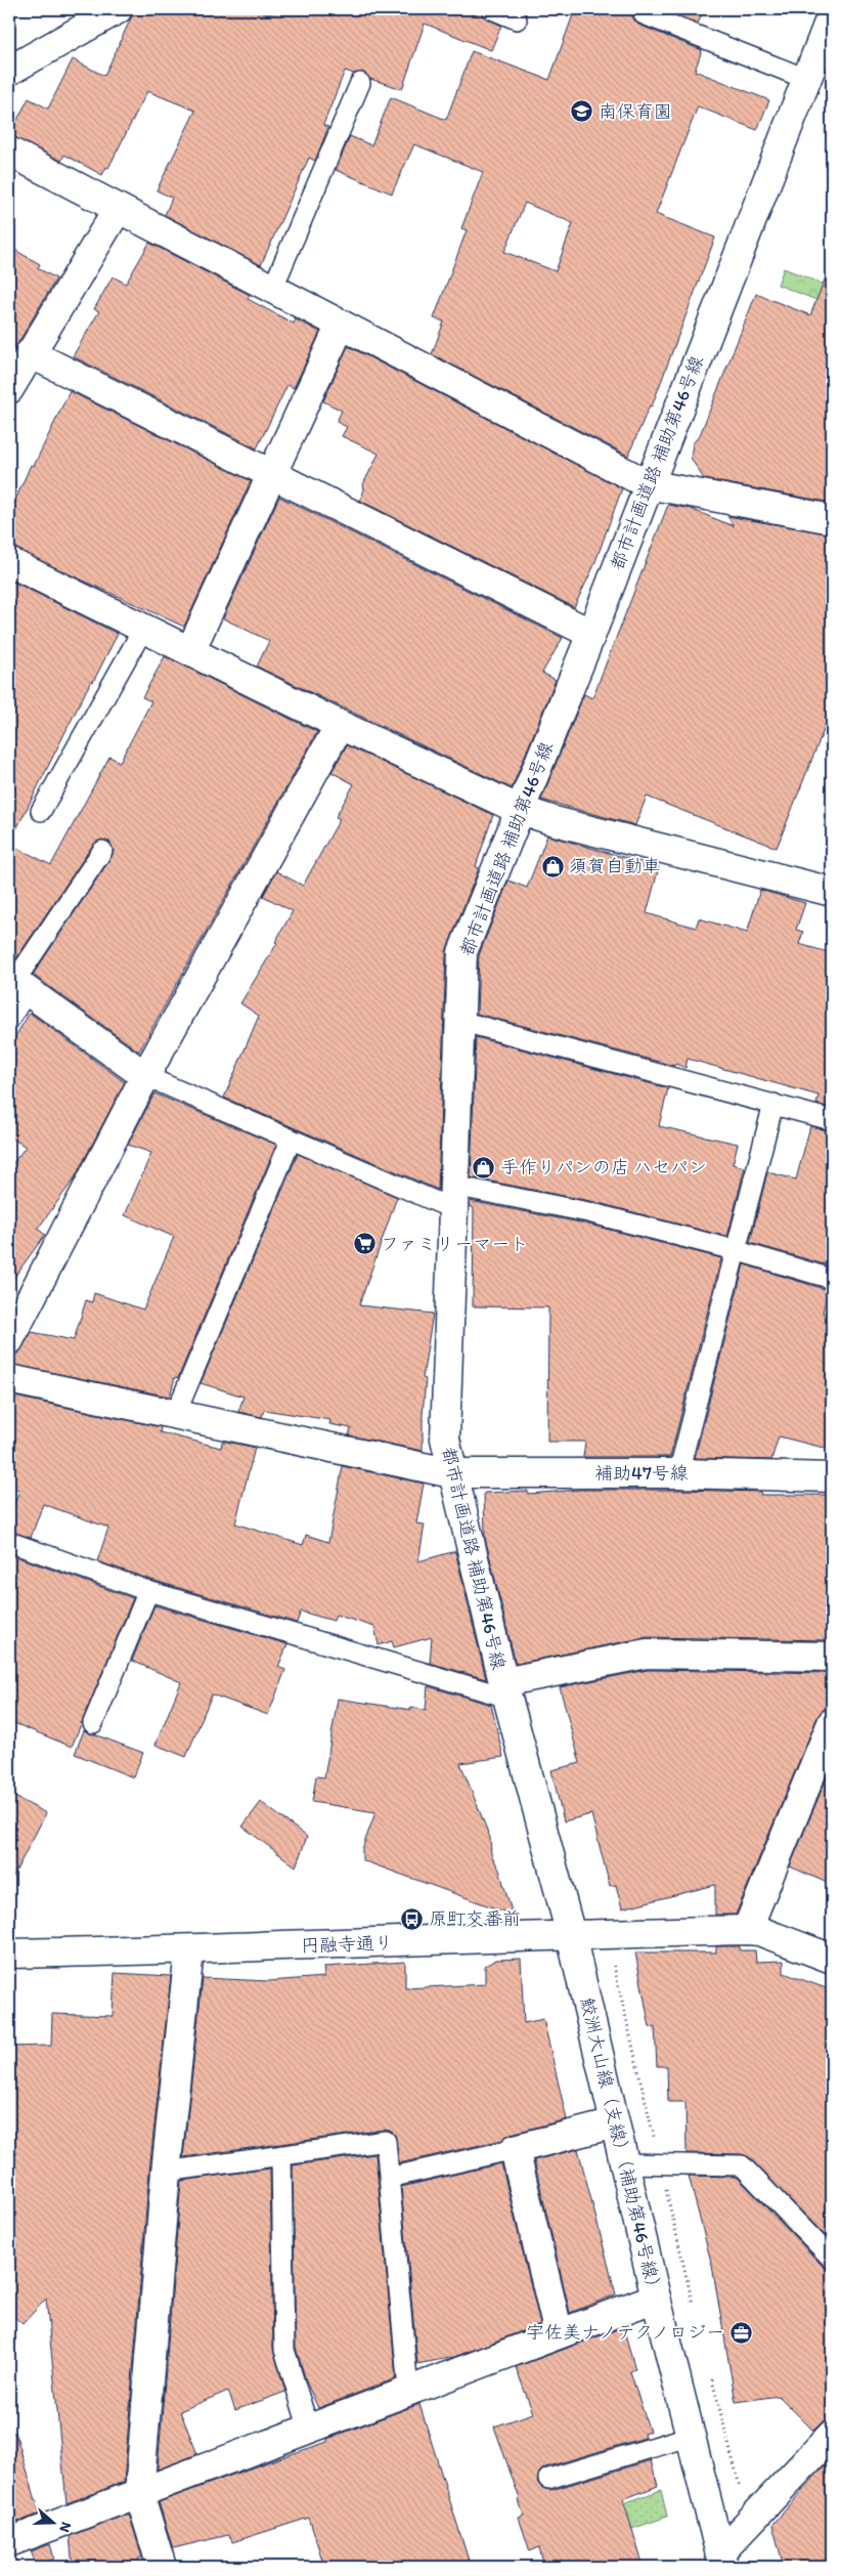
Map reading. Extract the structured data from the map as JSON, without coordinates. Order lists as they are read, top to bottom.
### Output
{
  "streets": {
    "street": [
      "都市計画道路 補助第46号線",
      "補助47号線",
      "円融寺通り",
      "鮫洲大山線（支線）（補助第46号線）"
    ]
  },
  "crossings": [
    ["都市計画道路 補助第46号線", "補助47号線"],
    ["都市計画道路 補助第46号線", "円融寺通り"],
    ["都市計画道路 補助第46号線", "鮫洲大山線（支線）（補助第46号線）"],
    ["円融寺通り", "鮫洲大山線（支線）（補助第46号線）"]
  ],
  "places": {
    "school or university": ["南保育園"],
    "shop": ["須賀自動車", "手作りパンの店 ハセパン"],
    "supermarket": ["ファミリーマート"],
    "bus stop": ["原町交番前"],
    "office": ["宇佐美ナノテクノロジー"]
  },
  "north": "right"
}
